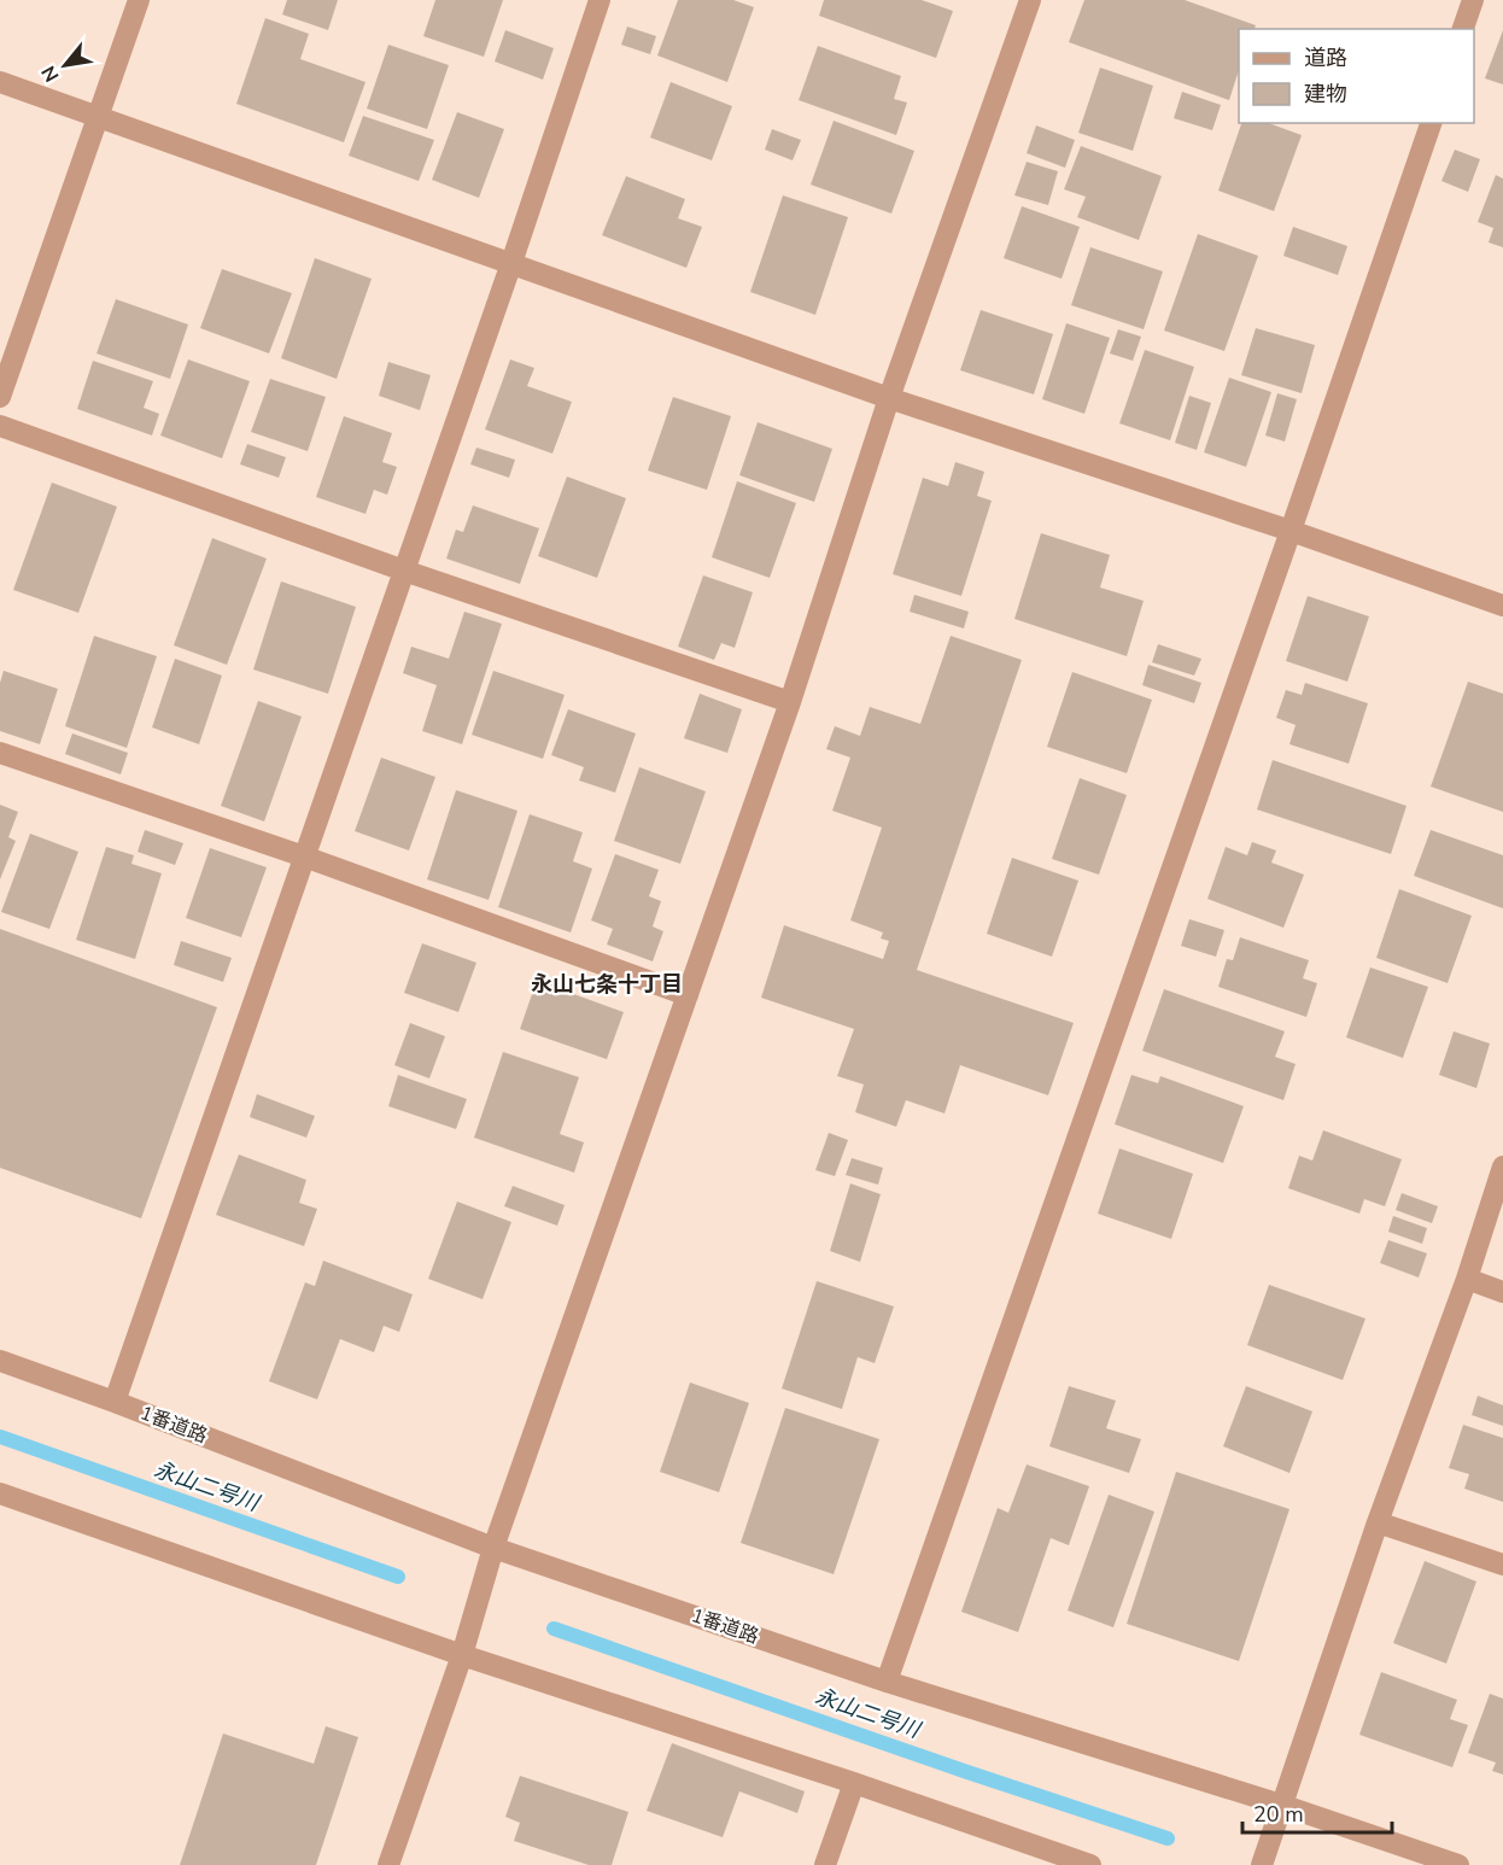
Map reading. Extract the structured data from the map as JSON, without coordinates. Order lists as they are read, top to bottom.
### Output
{
  "streets": {
    "street": ["1番道路"]
  },
  "districts": ["永山七条十丁目"],
  "water": ["永山二号川"],
  "legend": ["道路", "建物"],
  "scale_bar": "20 m",
  "north": "bottom left"
}
